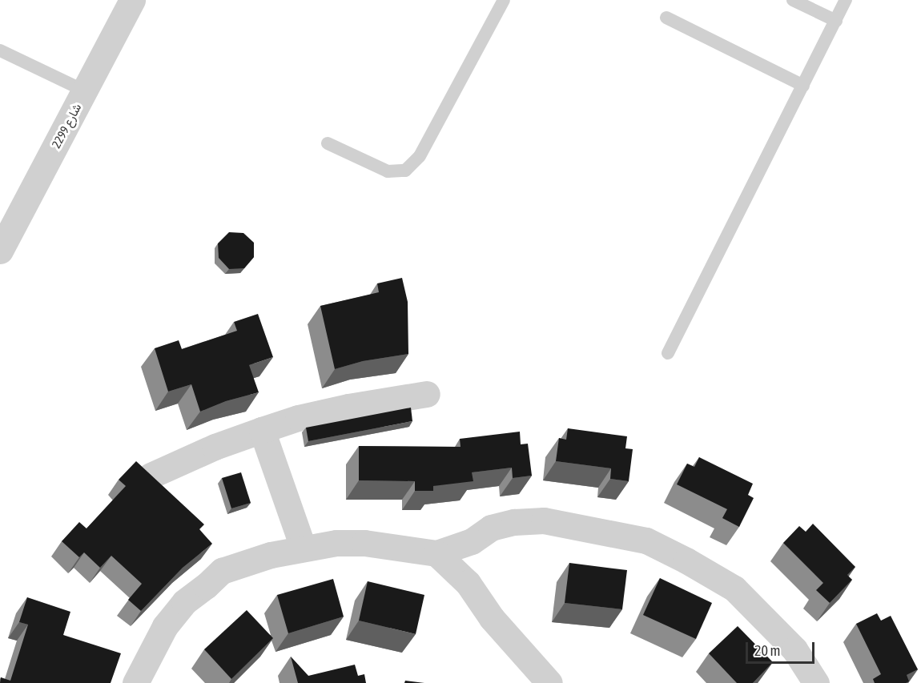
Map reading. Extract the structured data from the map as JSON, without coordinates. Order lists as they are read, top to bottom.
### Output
{
  "streets": {
    "street": ["شارع 2299"]
  },
  "scale_bar": "20 m"
}
